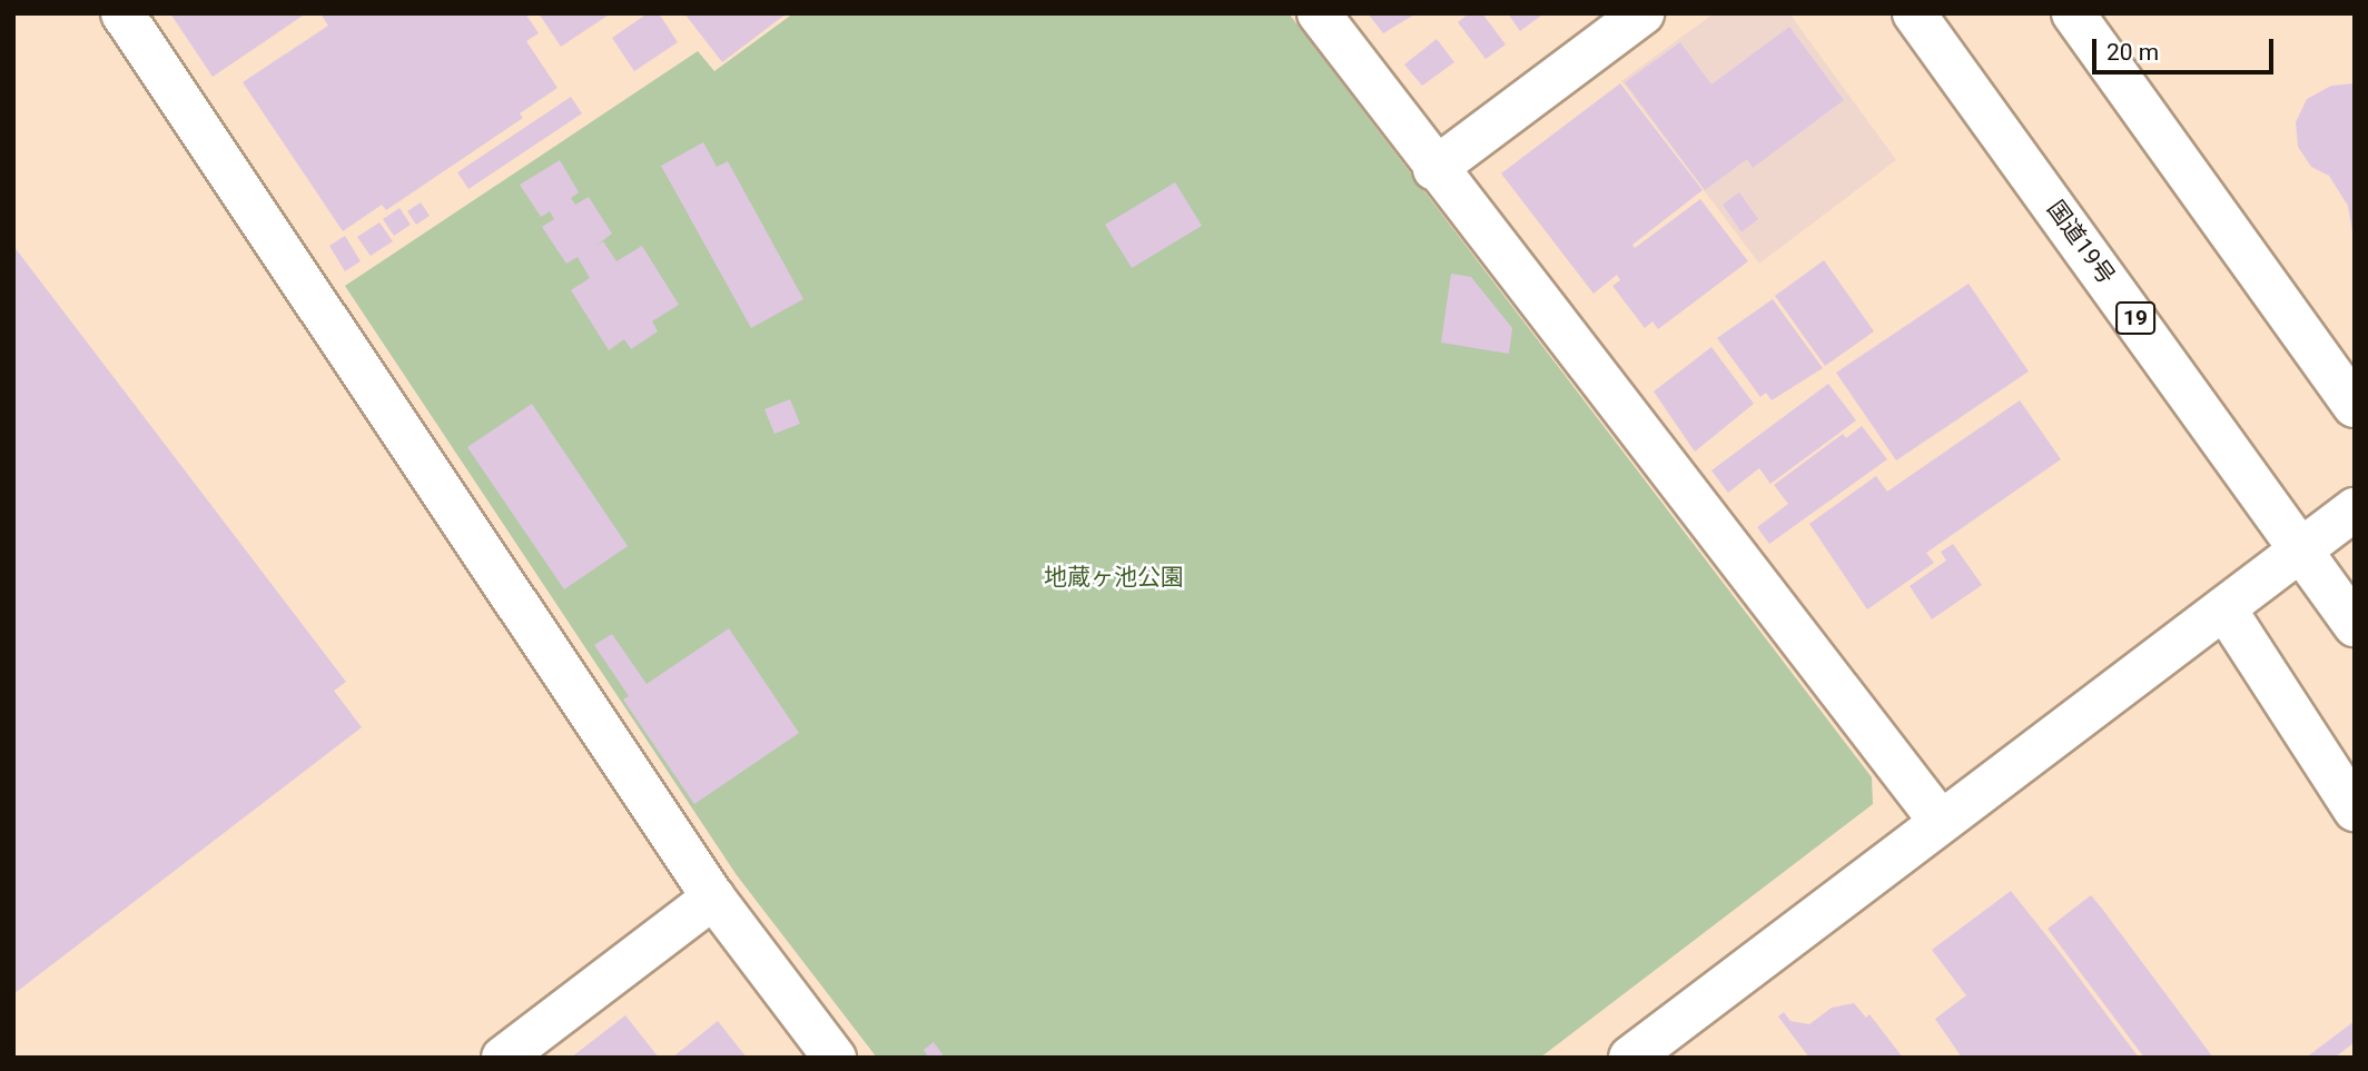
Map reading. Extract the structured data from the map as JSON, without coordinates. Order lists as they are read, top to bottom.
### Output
{
  "streets": {
    "main road": ["国道19号", "19"]
  },
  "parks": ["地蔵ヶ池公園"],
  "scale_bar": "20 m"
}
